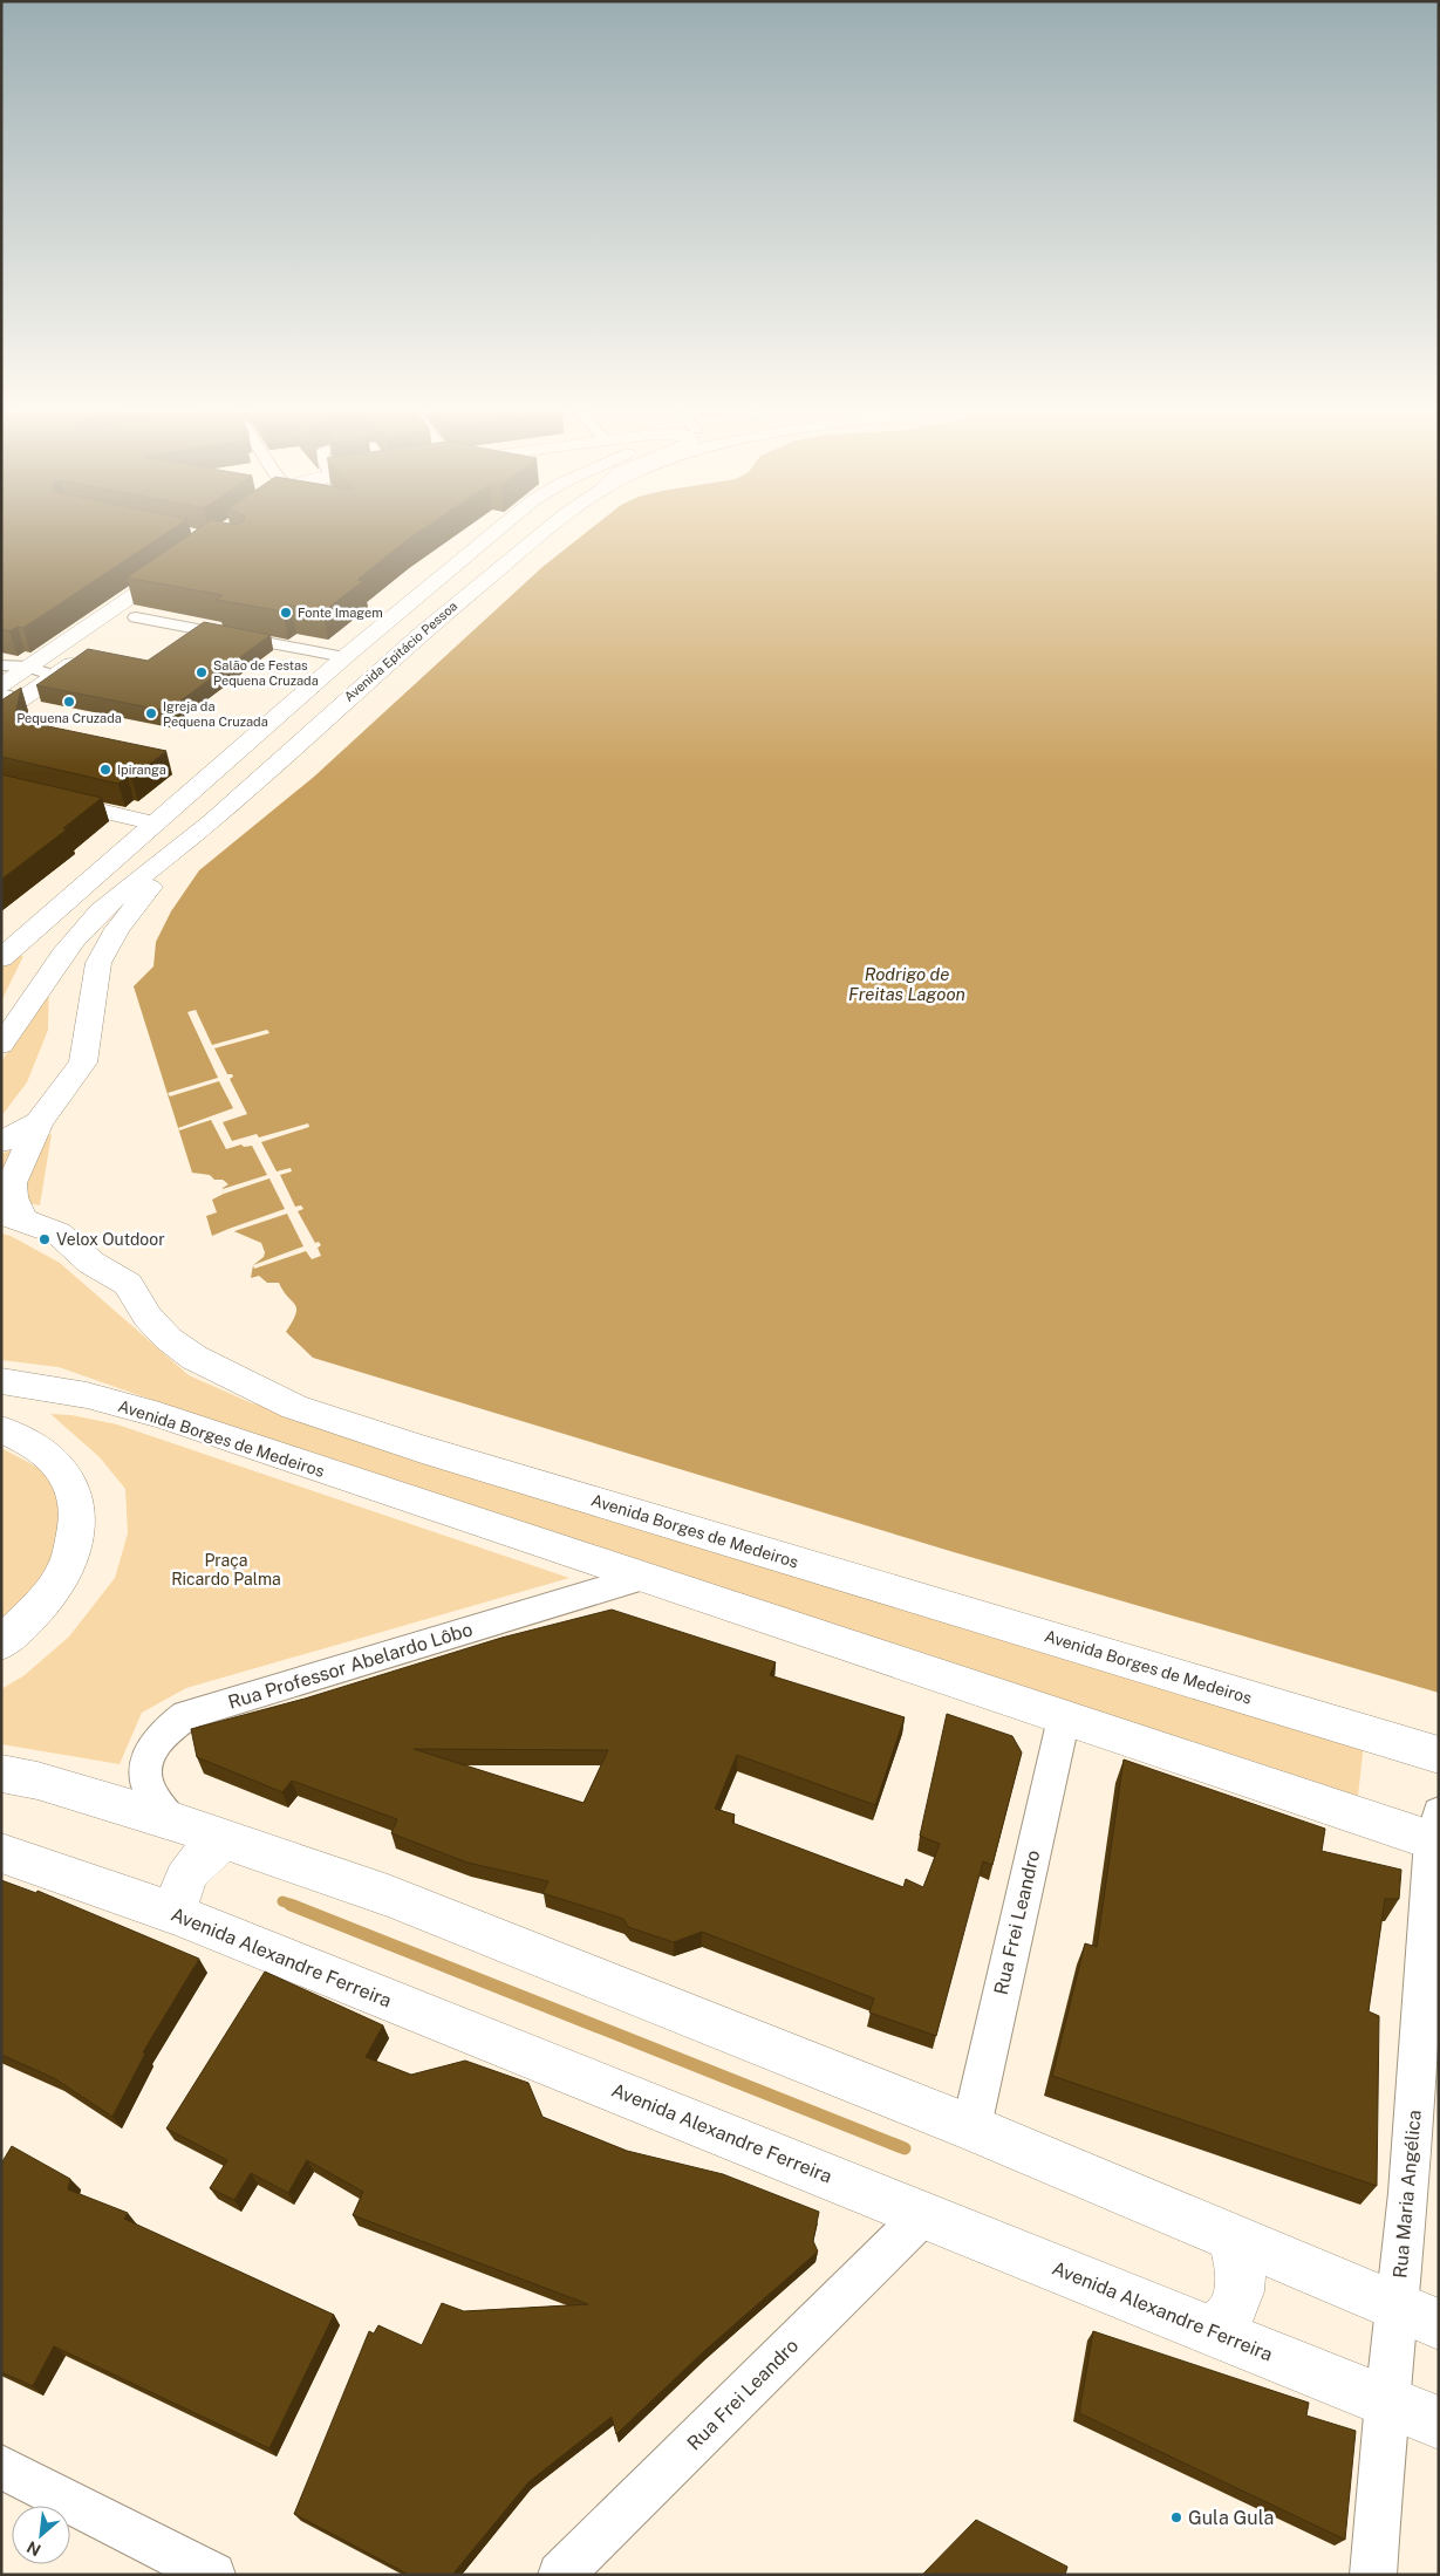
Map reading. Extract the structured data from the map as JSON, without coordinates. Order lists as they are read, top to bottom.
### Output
{
  "streets": {
    "main road": ["Avenida Epitácio Pessoa", "Avenida Borges de Medeiros", "Avenida Alexandre Ferreira"],
    "street": ["Rua Professor Abelardo Lôbo", "Rua Frei Leandro", "Rua Maria Angélica"]
  },
  "crossings": [
    ["Avenida Borges de Medeiros", "Rua Professor Abelardo Lôbo"],
    ["Avenida Borges de Medeiros", "Rua Frei Leandro"],
    ["Avenida Borges de Medeiros", "Rua Maria Angélica"],
    ["Rua Frei Leandro", "Avenida Alexandre Ferreira"],
    ["Avenida Alexandre Ferreira", "Rua Maria Angélica"]
  ],
  "water": ["Rodrigo de Freitas Lagoon"],
  "parks": ["Praça Ricardo Palma"],
  "places": [
    "Fonte Imagem",
    "Salão de Festas Pequena Cruzada",
    "Pequena Cruzada",
    "Igreja da Pequena Cruzada",
    "Ipiranga",
    "Velox Outdoor",
    "Gula Gula"
  ],
  "north": "bottom left"
}
